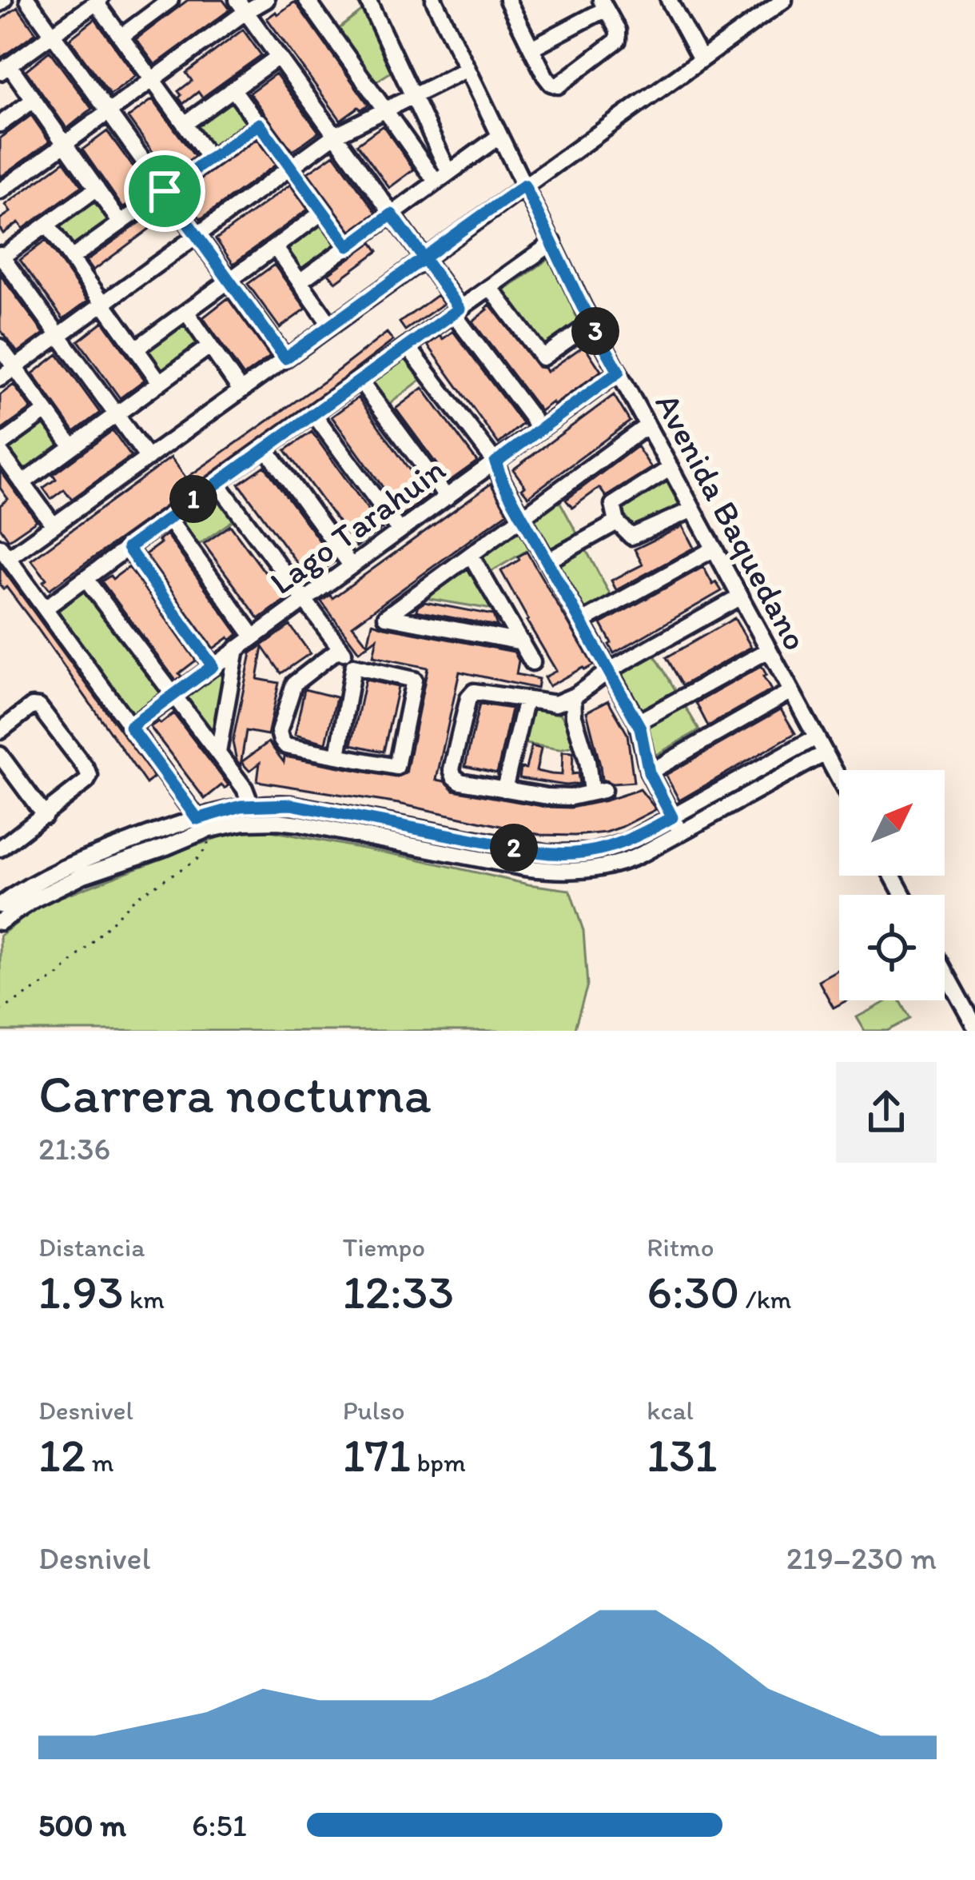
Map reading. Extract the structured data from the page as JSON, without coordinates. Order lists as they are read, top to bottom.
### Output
{
  "streets": {
    "street": ["Avenida Baquedano", "Lago Tarahuin"]
  },
  "crossings": [
    ["Avenida Baquedano", "Lago Tarahuin"]
  ],
  "north": "top right",
  "page": {
    "pins": ["3", "1", "2"],
    "heading": ["Carrera nocturna", "21:36"],
    "stats": [
      ["Distancia", "1.93 km"],
      ["Tiempo", "12:33"],
      ["Ritmo", "6:30 /km"],
      ["Desnivel", "12 m"],
      ["Pulso", "171 bpm"],
      ["kcal", "131"]
    ],
    "chart": ["Desnivel", "219–230 m"],
    "list": [
      {
        "name": "500 m",
        "note": "6:51"
      }
    ]
  }
}
